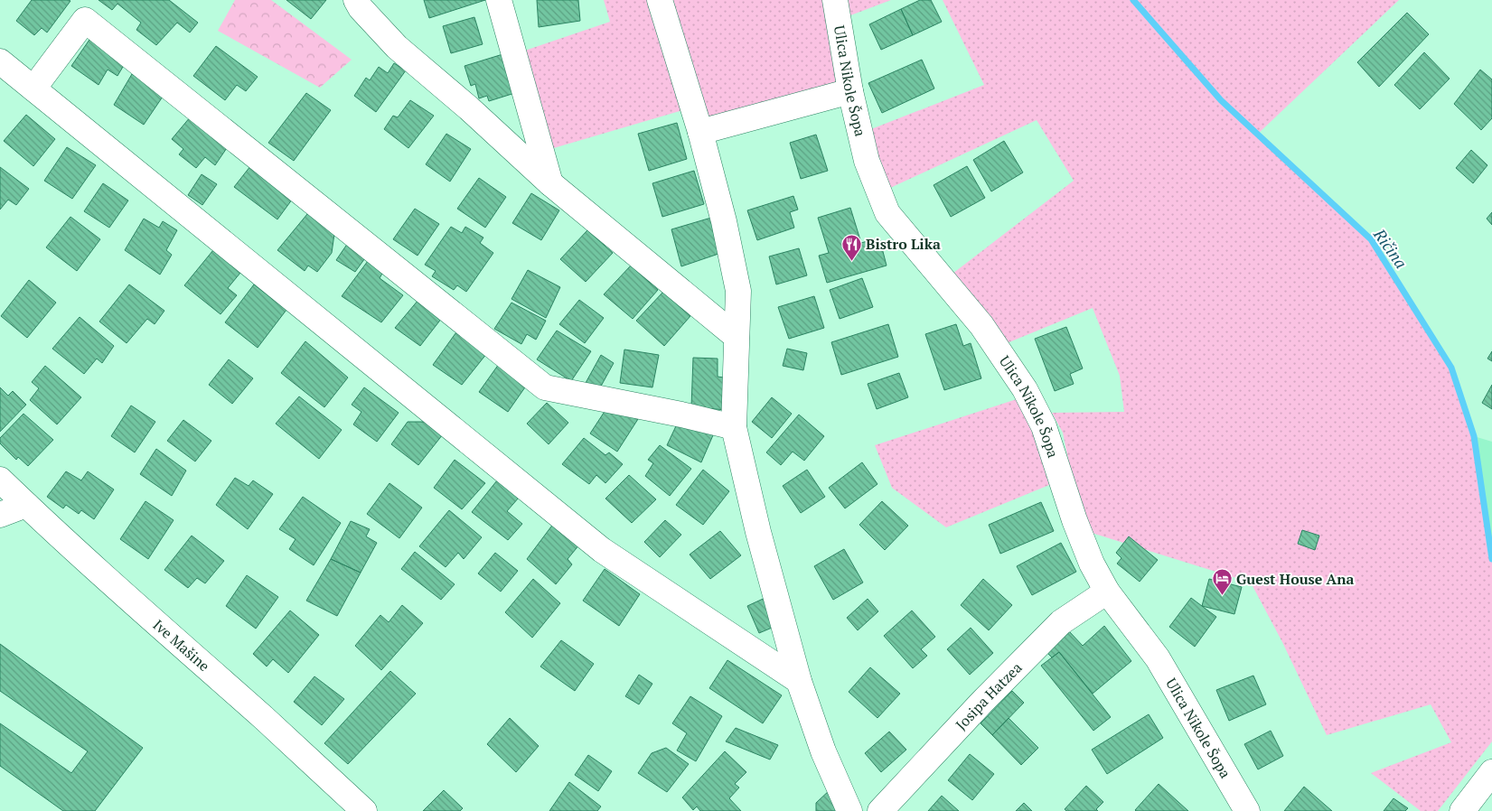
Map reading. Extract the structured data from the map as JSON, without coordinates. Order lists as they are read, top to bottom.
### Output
{
  "streets": {
    "street": ["Ulica Nikole Šopa", "Ive Mašine", "Josipa Hatzea"]
  },
  "crossings": [
    ["Ulica Nikole Šopa", "Josipa Hatzea"]
  ],
  "water": ["Ričina"],
  "places": {
    "restaurant": ["Bistro Lika"],
    "hotel": ["Guest House Ana"]
  }
}
